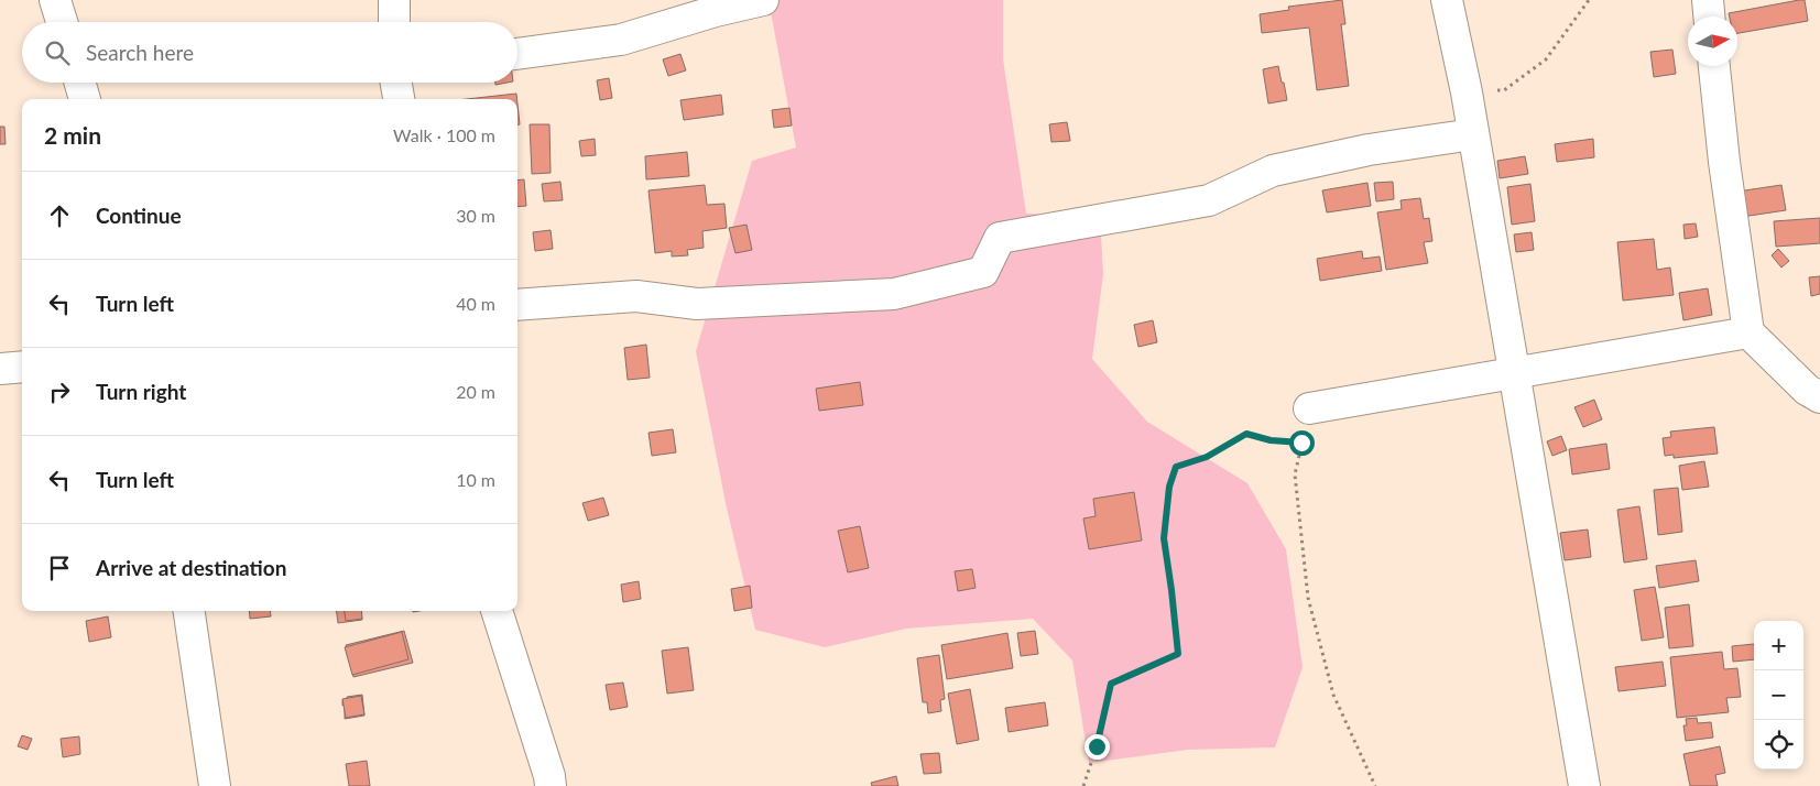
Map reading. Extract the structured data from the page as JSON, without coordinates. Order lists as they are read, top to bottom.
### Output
{
  "north": "right",
  "page": {
    "search": "Search here",
    "heading": ["2 min", "Walk · 100 m"],
    "list": [
      ["Continue", "30 m"],
      ["Turn left", "40 m"],
      ["Turn right", "20 m"],
      ["Turn left", "10 m"],
      "Arrive at destination"
    ],
    "map_buttons": ["+", "−"]
  }
}
